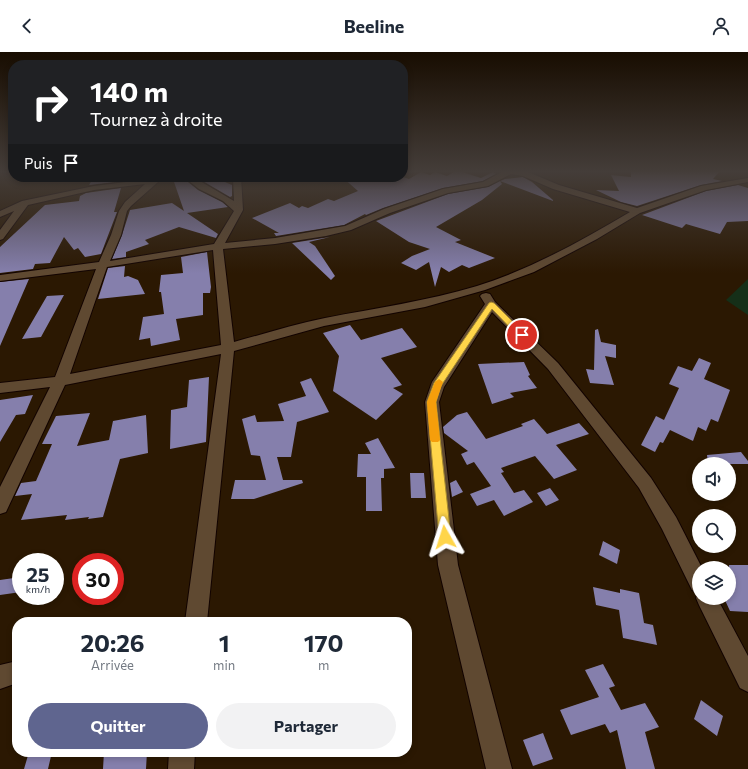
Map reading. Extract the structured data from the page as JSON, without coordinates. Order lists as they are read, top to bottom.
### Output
{
  "page": {
    "header": "Beeline",
    "turn": ["140 m", "Tournez à droite"],
    "then": "Puis",
    "speed": "25 km/h",
    "limit": "30",
    "eta": [
      "20:26",
      "Arrivée",
      "1",
      "min",
      "170",
      "m"
    ],
    "buttons": ["Quitter", "Partager"]
  }
}
